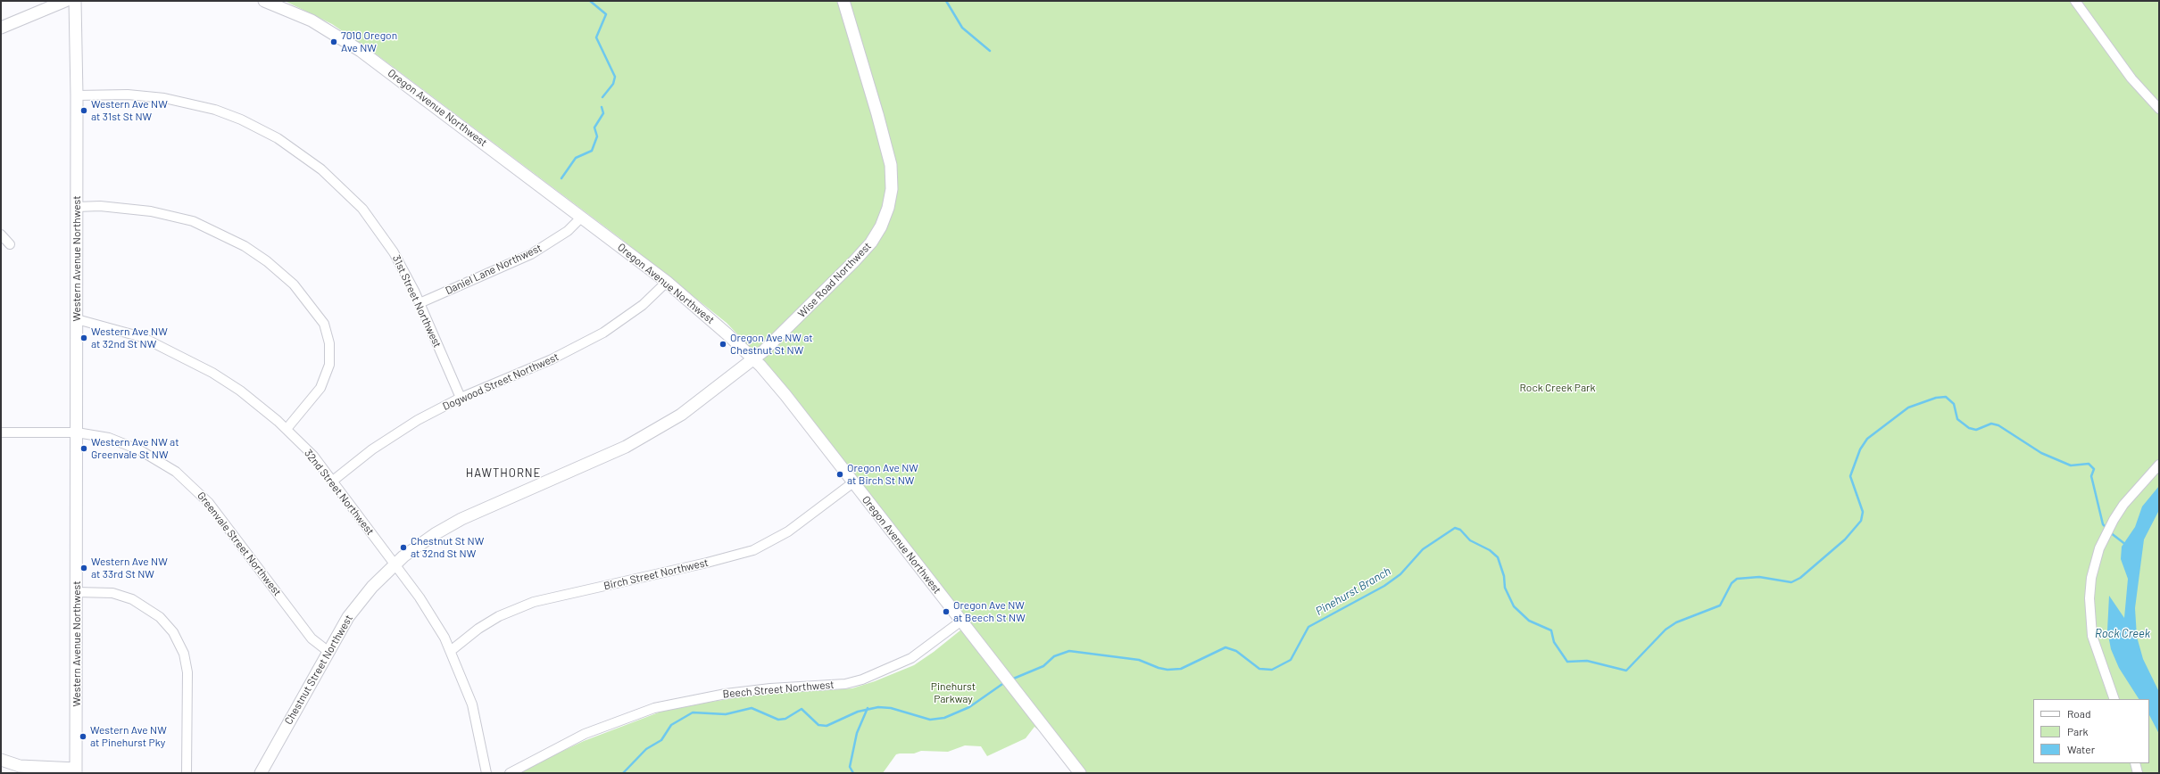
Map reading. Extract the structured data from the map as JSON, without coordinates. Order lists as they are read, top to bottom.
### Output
{
  "streets": {
    "street": [
      "Oregon Avenue Northwest",
      "Western Avenue Northwest",
      "Daniel Lane Northwest",
      "Wise Road Northwest",
      "31st Street Northwest",
      "Dogwood Street Northwest",
      "32nd Street Northwest",
      "Greenvale Street Northwest",
      "Birch Street Northwest",
      "Chestnut Street Northwest",
      "Beech Street Northwest"
    ]
  },
  "crossings": [
    ["Oregon Avenue Northwest", "Daniel Lane Northwest"],
    ["Oregon Avenue Northwest", "Wise Road Northwest"],
    ["Oregon Avenue Northwest", "Dogwood Street Northwest"],
    ["Oregon Avenue Northwest", "Birch Street Northwest"],
    ["Oregon Avenue Northwest", "Chestnut Street Northwest"],
    ["Oregon Avenue Northwest", "Beech Street Northwest"],
    ["Western Avenue Northwest", "31st Street Northwest"],
    ["Western Avenue Northwest", "32nd Street Northwest"],
    ["Western Avenue Northwest", "Greenvale Street Northwest"],
    ["Daniel Lane Northwest", "31st Street Northwest"],
    ["Wise Road Northwest", "Chestnut Street Northwest"],
    ["31st Street Northwest", "Dogwood Street Northwest"],
    ["Dogwood Street Northwest", "32nd Street Northwest"],
    ["32nd Street Northwest", "Birch Street Northwest"],
    ["32nd Street Northwest", "Chestnut Street Northwest"],
    ["Greenvale Street Northwest", "Chestnut Street Northwest"]
  ],
  "districts": ["HAWTHORNE"],
  "water": ["Pinehurst Branch", "Rock Creek"],
  "parks": ["Rock Creek Park", "Pinehurst Parkway"],
  "places": [
    "7010 Oregon Ave NW",
    "Western Ave NW at 31st St NW",
    "Western Ave NW at 32nd St NW",
    "Oregon Ave NW at Chestnut St NW",
    "Western Ave NW at Greenvale St NW",
    "Oregon Ave NW at Birch St NW",
    "Chestnut St NW at 32nd St NW",
    "Western Ave NW at 33rd St NW",
    "Oregon Ave NW at Beech St NW",
    "Western Ave NW at Pinehurst Pky"
  ],
  "legend": ["Road", "Park", "Water"]
}
